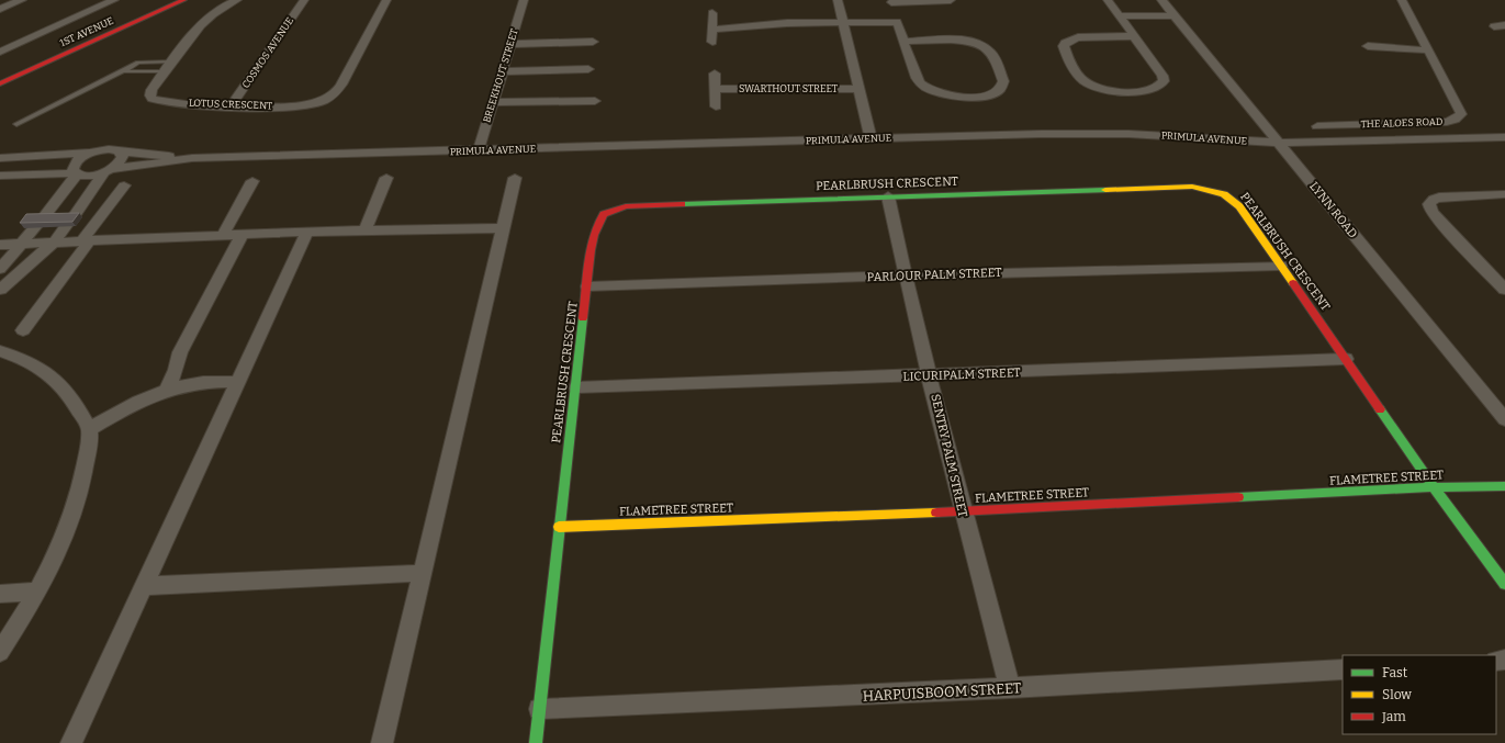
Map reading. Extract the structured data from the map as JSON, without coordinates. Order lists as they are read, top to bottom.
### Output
{
  "streets": {
    "street": [
      "1ST AVENUE",
      "COSMOS AVENUE",
      "BREEKHOUT STREET",
      "SWARTHOUT STREET",
      "LOTUS CRESCENT",
      "THE ALOES ROAD",
      "PRIMULA AVENUE",
      "PEARLBRUSH CRESCENT",
      "LYNN ROAD",
      "PARLOUR PALM STREET",
      "LICURIPALM STREET",
      "SENTRY PALM STREET",
      "FLAMETREE STREET",
      "HARPUISBOOM STREET"
    ]
  },
  "crossings": [
    ["COSMOS AVENUE", "LOTUS CRESCENT"],
    ["BREEKHOUT STREET", "PRIMULA AVENUE"],
    ["PRIMULA AVENUE", "LYNN ROAD"],
    ["PEARLBRUSH CRESCENT", "PARLOUR PALM STREET"],
    ["PEARLBRUSH CRESCENT", "LICURIPALM STREET"],
    ["PEARLBRUSH CRESCENT", "SENTRY PALM STREET"],
    ["PEARLBRUSH CRESCENT", "FLAMETREE STREET"],
    ["PEARLBRUSH CRESCENT", "HARPUISBOOM STREET"],
    ["PARLOUR PALM STREET", "SENTRY PALM STREET"],
    ["LICURIPALM STREET", "SENTRY PALM STREET"],
    ["SENTRY PALM STREET", "FLAMETREE STREET"],
    ["SENTRY PALM STREET", "HARPUISBOOM STREET"]
  ],
  "legend": ["Fast", "Slow", "Jam"]
}
